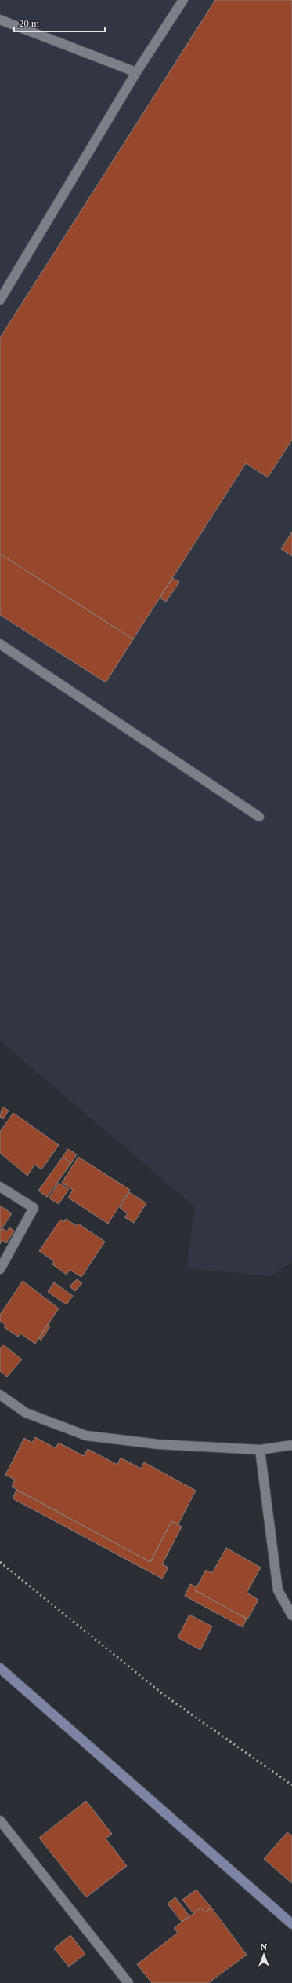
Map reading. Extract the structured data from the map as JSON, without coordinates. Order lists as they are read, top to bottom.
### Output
{
  "scale_bar": "20 m",
  "north": "top"
}
